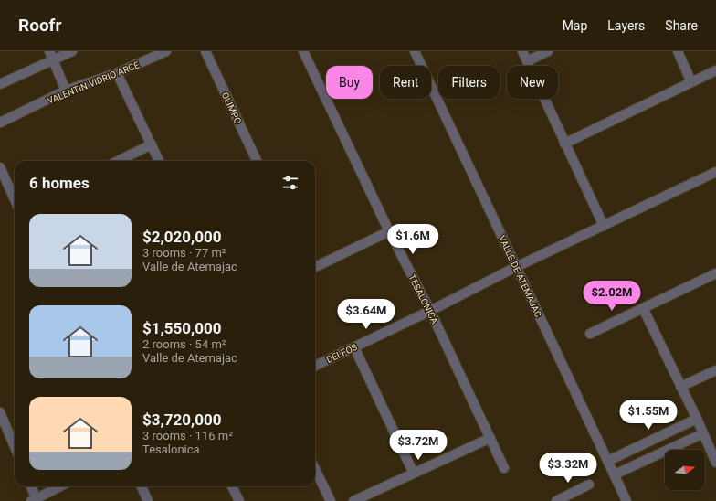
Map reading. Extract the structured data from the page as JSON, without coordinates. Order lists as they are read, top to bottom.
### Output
{
  "streets": {
    "street": [
      "VALENTIN VIDRIO ARCE",
      "OLIMPO",
      "VALLE DE ATEMAJAC",
      "TESALONICA",
      "DELFOS"
    ]
  },
  "crossings": [
    ["VALLE DE ATEMAJAC", "DELFOS"],
    ["TESALONICA", "DELFOS"]
  ],
  "north": "right",
  "page": {
    "header": "Roofr",
    "nav": ["Map", "Layers", "Share"],
    "chip": [
      "Buy",
      "Rent",
      "Filters",
      "New"
    ],
    "heading": "6 homes",
    "list": [
      {
        "name": "$2,020,000",
        "note": "3 rooms · 77 m² · Valle de Atemajac"
      },
      {
        "name": "$1,550,000",
        "note": "2 rooms · 54 m² · Valle de Atemajac"
      },
      {
        "name": "$3,720,000",
        "note": "3 rooms · 116 m² · Tesalonica"
      }
    ],
    "price": [
      "$1.6M",
      "$2.02M",
      "$3.64M",
      "$1.55M",
      "$3.72M",
      "$3.32M"
    ]
  }
}
